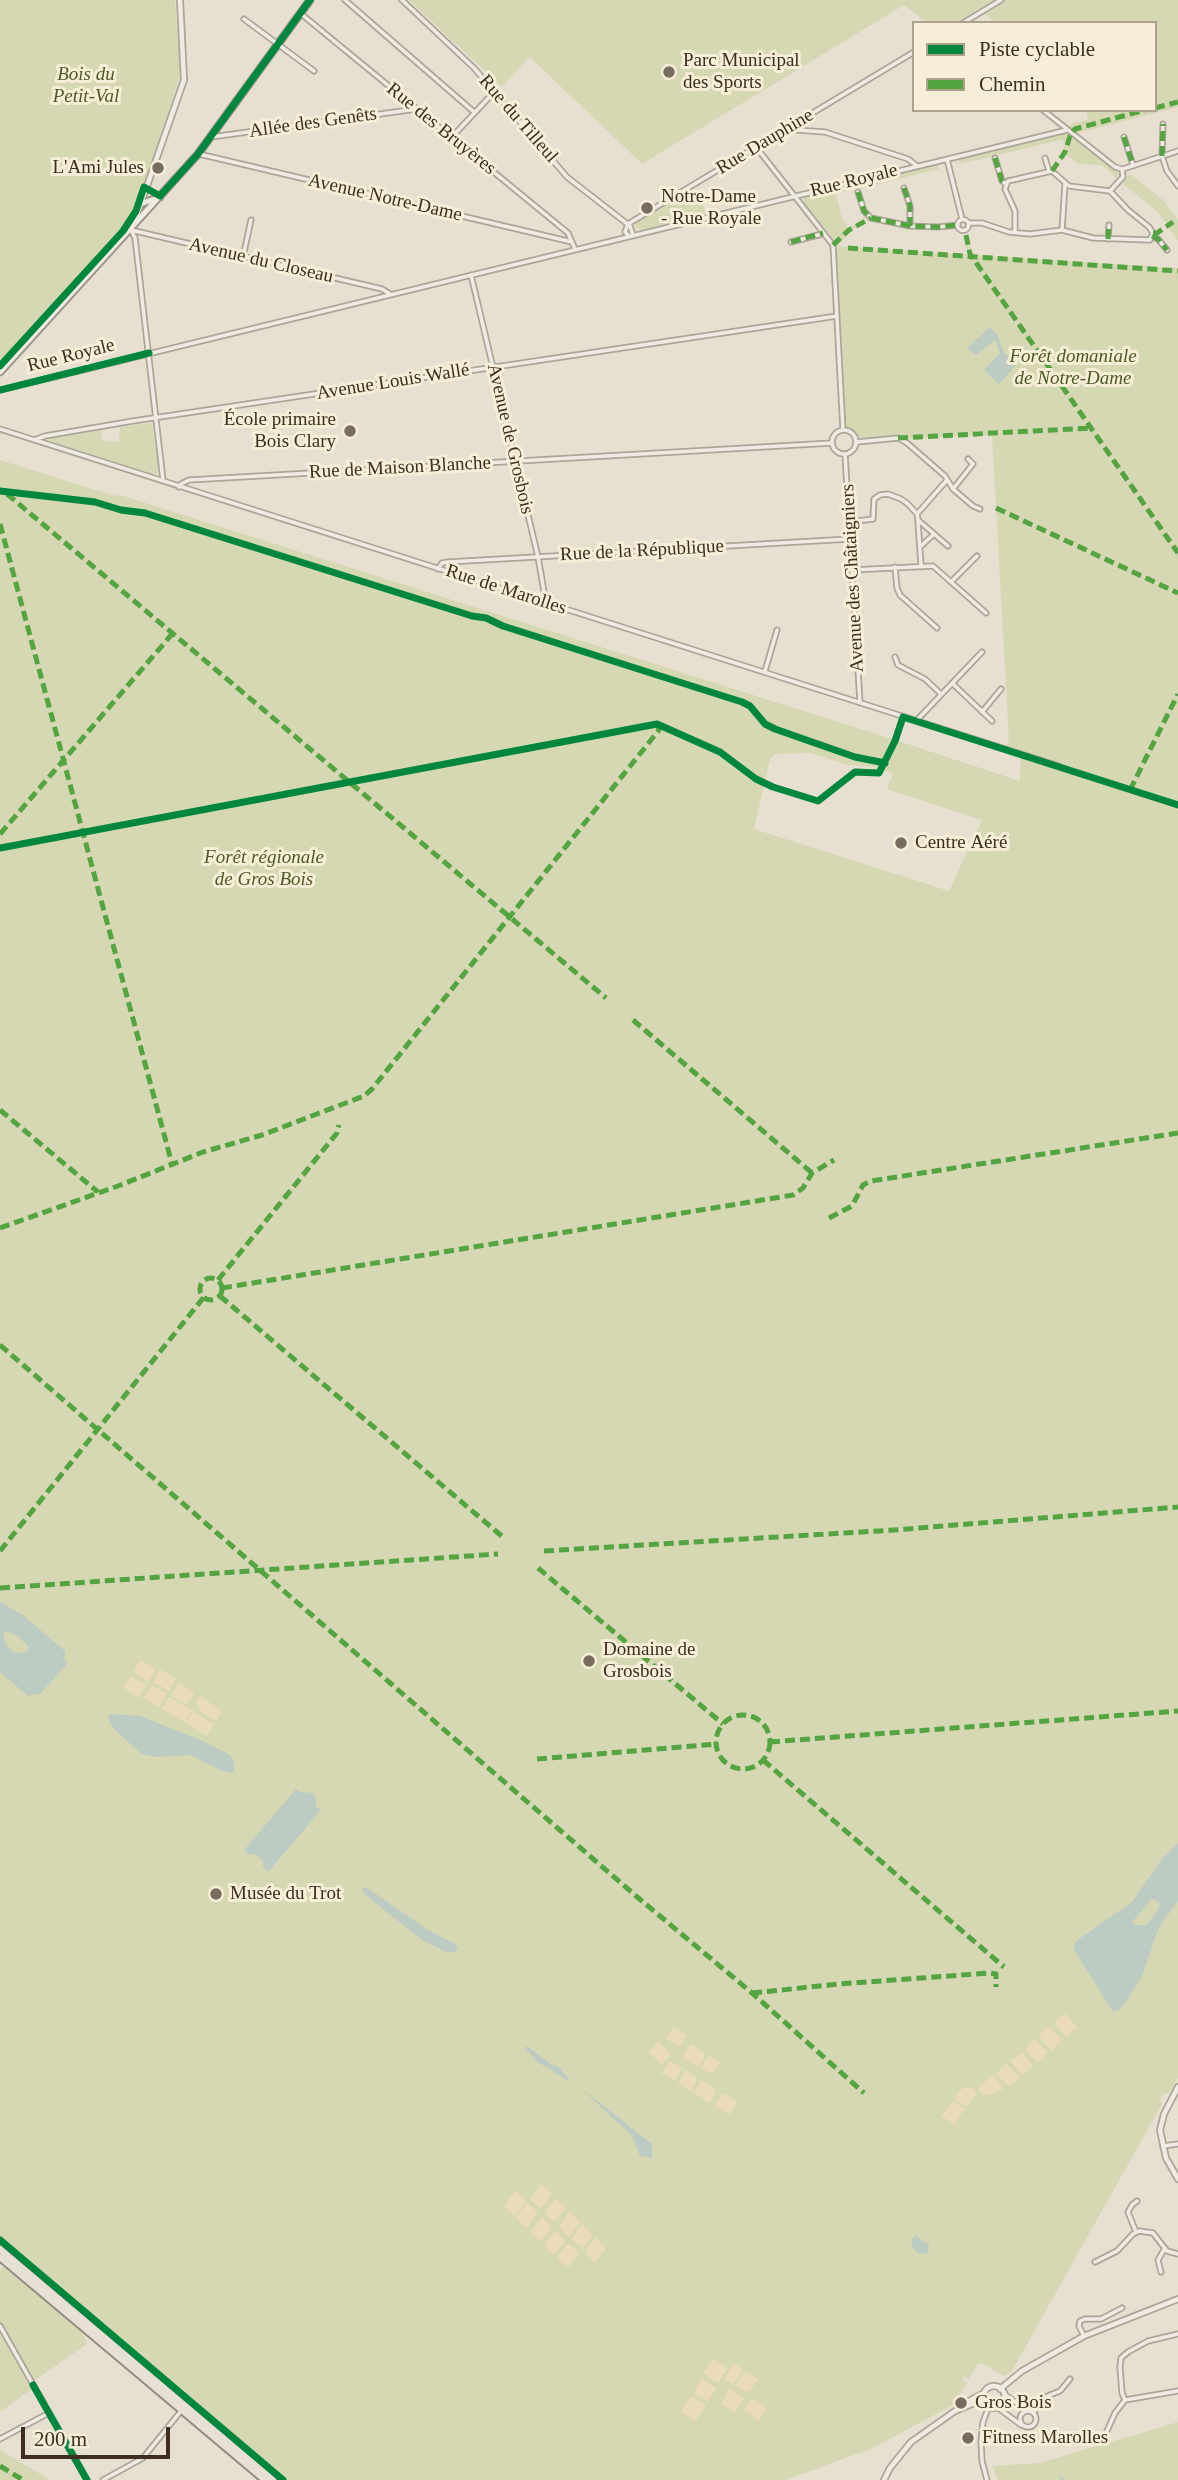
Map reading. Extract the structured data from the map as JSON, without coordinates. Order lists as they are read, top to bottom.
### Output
{
  "streets": {
    "street": [
      "Rue du Tilleul",
      "Allée des Genêts",
      "Rue des Bruyères",
      "Rue Dauphine",
      "Rue Royale",
      "Avenue Notre-Dame",
      "Avenue du Closeau",
      "Avenue Louis Wallé",
      "Avenue de Grosbois",
      "Rue de Maison Blanche",
      "Rue de la République",
      "Avenue des Châtaigniers",
      "Rue de Marolles"
    ]
  },
  "crossings": [
    ["Rue du Tilleul", "Rue Dauphine"],
    ["Rue du Tilleul", "Rue Royale"],
    ["Allée des Genêts", "Rue des Bruyères"],
    ["Rue des Bruyères", "Rue Royale"],
    ["Rue des Bruyères", "Avenue Notre-Dame"],
    ["Rue Royale", "Avenue du Closeau"],
    ["Rue Royale", "Avenue de Grosbois"],
    ["Avenue Louis Wallé", "Avenue de Grosbois"],
    ["Avenue Louis Wallé", "Rue de Marolles"],
    ["Avenue de Grosbois", "Rue de Maison Blanche"],
    ["Avenue de Grosbois", "Rue de la République"],
    ["Avenue de Grosbois", "Rue de Marolles"],
    ["Rue de Maison Blanche", "Avenue des Châtaigniers"],
    ["Rue de Maison Blanche", "Rue de Marolles"],
    ["Rue de la République", "Avenue des Châtaigniers"],
    ["Rue de la République", "Rue de Marolles"],
    ["Avenue des Châtaigniers", "Rue de Marolles"]
  ],
  "parks": ["Bois du Petit-Val", "Forêt domaniale de Notre-Dame", "Forêt régionale de Gros Bois"],
  "places": [
    "Parc Municipal des Sports",
    "L'Ami Jules",
    "Notre-Dame - Rue Royale",
    "École primaire Bois Clary",
    "Centre Aéré",
    "Domaine de Grosbois",
    "Musée du Trot",
    "Gros Bois",
    "Fitness Marolles"
  ],
  "legend": ["Piste cyclable", "Chemin"],
  "scale_bar": "200 m"
}
